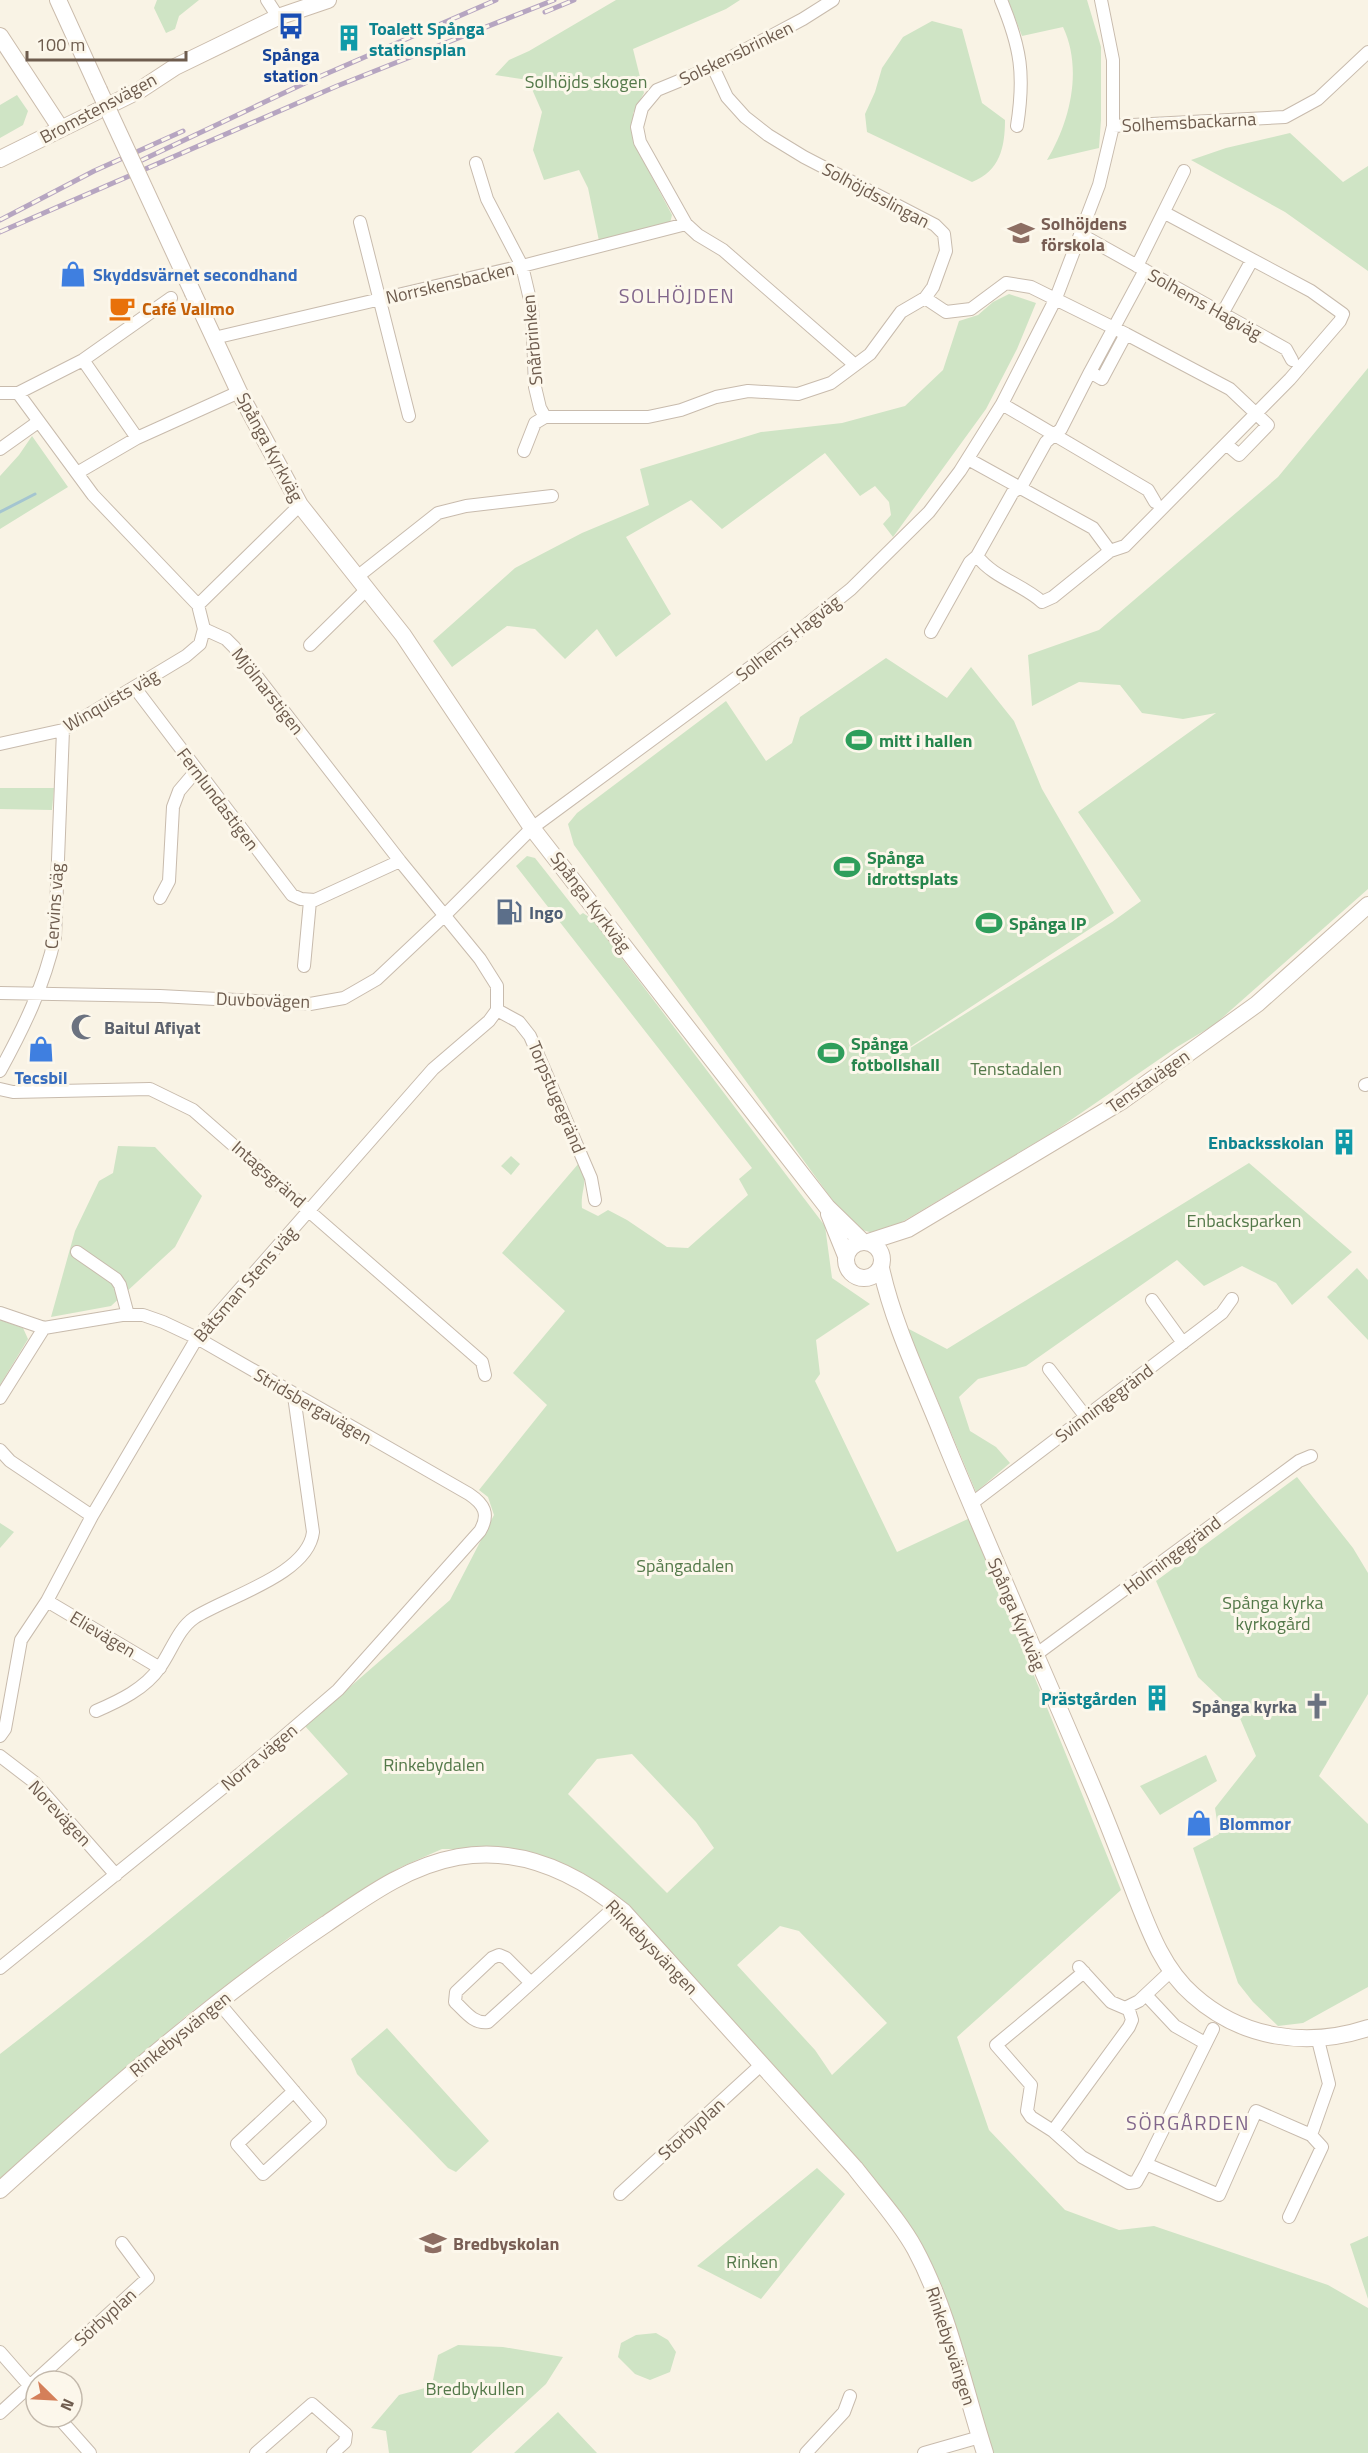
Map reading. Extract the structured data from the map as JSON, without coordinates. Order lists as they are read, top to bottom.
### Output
{
  "streets": {
    "street": [
      "Solskensbrinken",
      "Bromstensvägen",
      "Solhemsbackarna",
      "Solhöjdsslingan",
      "Norrskensbacken",
      "Solhems Hagväg",
      "Snårbrinken",
      "Spånga Kyrkväg",
      "Mjölnarstigen",
      "Winquists väg",
      "Fernlundastigen",
      "Cervins väg",
      "Duvbovägen",
      "Tenstavägen",
      "Torpstugegränd",
      "Intagsgränd",
      "Båtsman Stens väg",
      "Svinningegränd",
      "Stridsbergavägen",
      "Holmingegränd",
      "Elievägen",
      "Norra vägen",
      "Norevägen",
      "Rinkebysvängen",
      "Storbyplan",
      "Sörbyplan"
    ]
  },
  "crossings": [
    ["Solskensbrinken", "Solhöjdsslingan"],
    ["Solskensbrinken", "Norrskensbacken"],
    ["Solhemsbackarna", "Solhems Hagväg"],
    ["Norrskensbacken", "Snårbrinken"],
    ["Norrskensbacken", "Spånga Kyrkväg"],
    ["Solhems Hagväg", "Spånga Kyrkväg"],
    ["Solhems Hagväg", "Duvbovägen"],
    ["Spånga Kyrkväg", "Duvbovägen"],
    ["Spånga Kyrkväg", "Tenstavägen"],
    ["Spånga Kyrkväg", "Svinningegränd"],
    ["Spånga Kyrkväg", "Holmingegränd"],
    ["Mjölnarstigen", "Winquists väg"],
    ["Mjölnarstigen", "Duvbovägen"],
    ["Winquists väg", "Fernlundastigen"],
    ["Winquists väg", "Cervins väg"],
    ["Cervins väg", "Duvbovägen"],
    ["Torpstugegränd", "Båtsman Stens väg"],
    ["Intagsgränd", "Båtsman Stens väg"],
    ["Båtsman Stens väg", "Stridsbergavägen"],
    ["Båtsman Stens väg", "Elievägen"],
    ["Stridsbergavägen", "Norra vägen"],
    ["Norra vägen", "Norevägen"],
    ["Rinkebysvängen", "Storbyplan"]
  ],
  "districts": ["SOLHÖJDEN", "SÖRGÅRDEN"],
  "parks": [
    "Solhöjds skogen",
    "Tenstadalen",
    "Enbacksparken",
    "Spångadalen",
    "Spånga kyrka kyrkogård",
    "Rinkebydalen",
    "Rinken",
    "Bredbykullen"
  ],
  "places": {
    "bus stop": ["Spånga station"],
    "building": ["Toalett Spånga stationsplan", "Enbacksskolan", "Prästgården"],
    "school or university": ["Solhöjdens förskola", "Bredbyskolan"],
    "shop": ["Skyddsvärnet secondhand", "Tecsbil", "Blommor"],
    "cafe": ["Café Vallmo"],
    "sports": [
      "mitt i hallen",
      "Spånga idrottsplats",
      "Spånga IP",
      "Spånga fotbollshall"
    ],
    "fuel station": ["Ingo"],
    "mosque": ["Baitul Afiyat"],
    "church": ["Spånga kyrka"]
  },
  "scale_bar": "100 m",
  "north": "bottom right"
}
